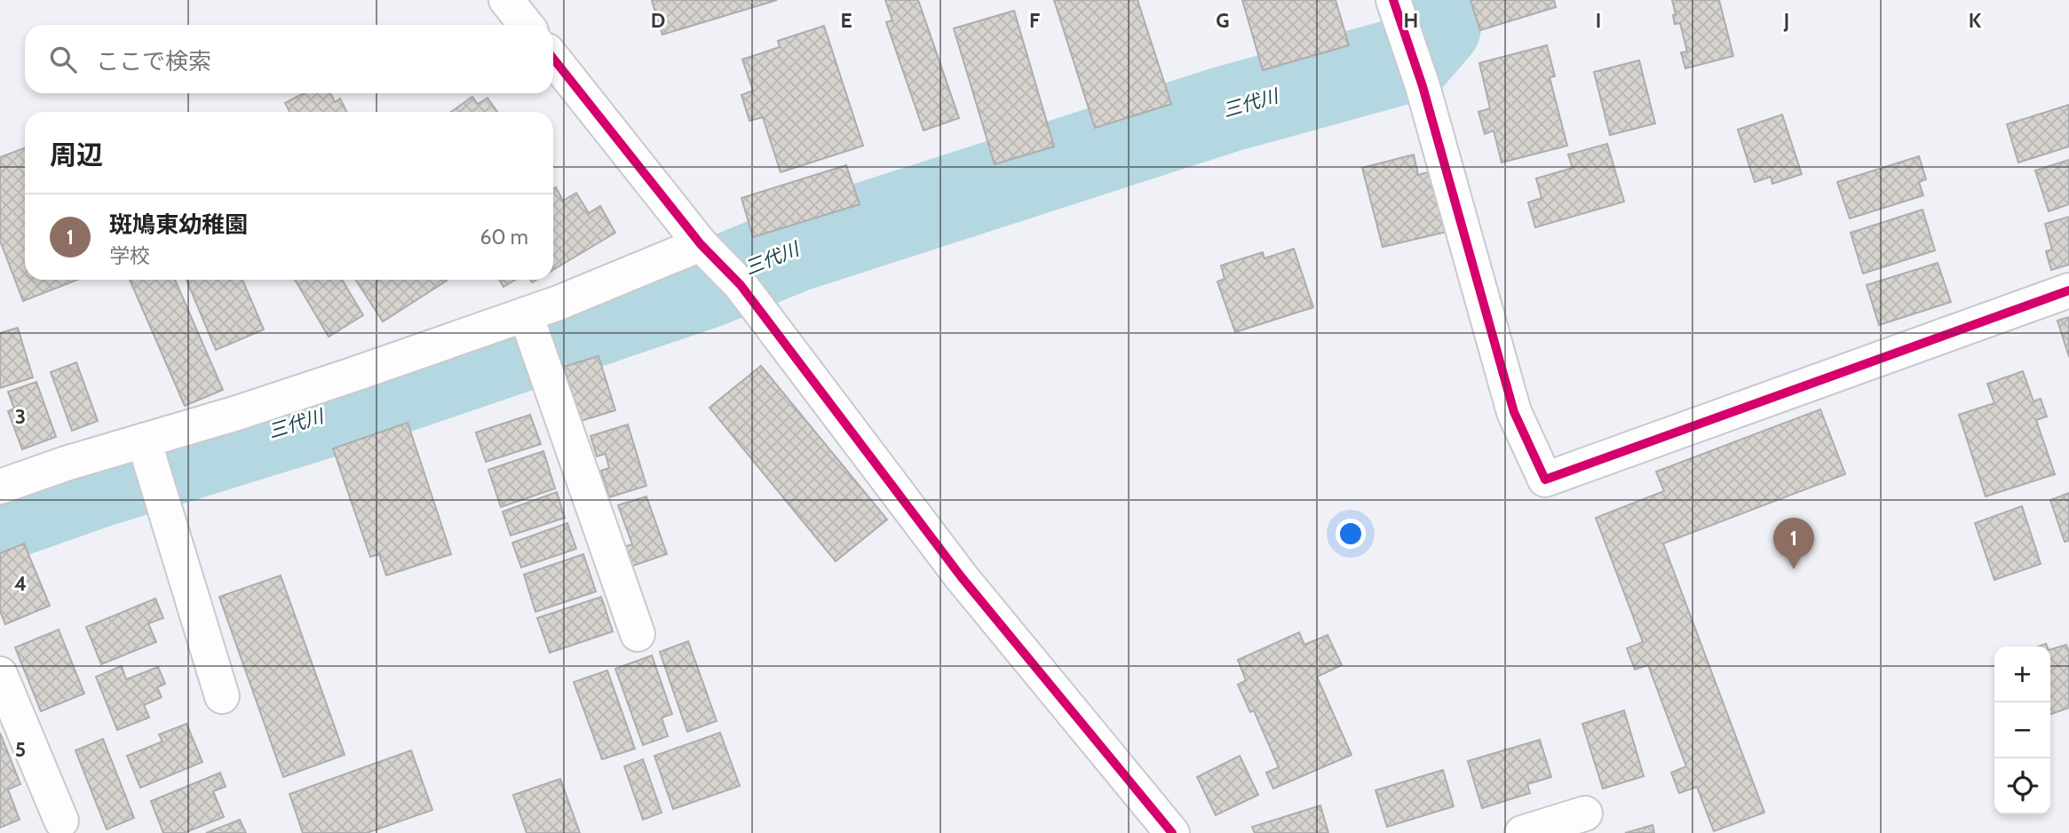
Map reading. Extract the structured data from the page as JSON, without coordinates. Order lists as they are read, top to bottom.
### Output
{
  "water": ["三代川"],
  "page": {
    "search": "ここで検索",
    "heading": "周辺",
    "list": [
      {
        "mark": "1",
        "name": "斑鳩東幼稚園",
        "note": "学校",
        "value": "60 m"
      }
    ],
    "pins": "1",
    "map_buttons": ["+", "−"]
  },
  "grid": {
    "columns": [
      "D",
      "E",
      "F",
      "G",
      "H",
      "I",
      "J",
      "K"
    ],
    "rows": ["3", "4", "5"]
  }
}
